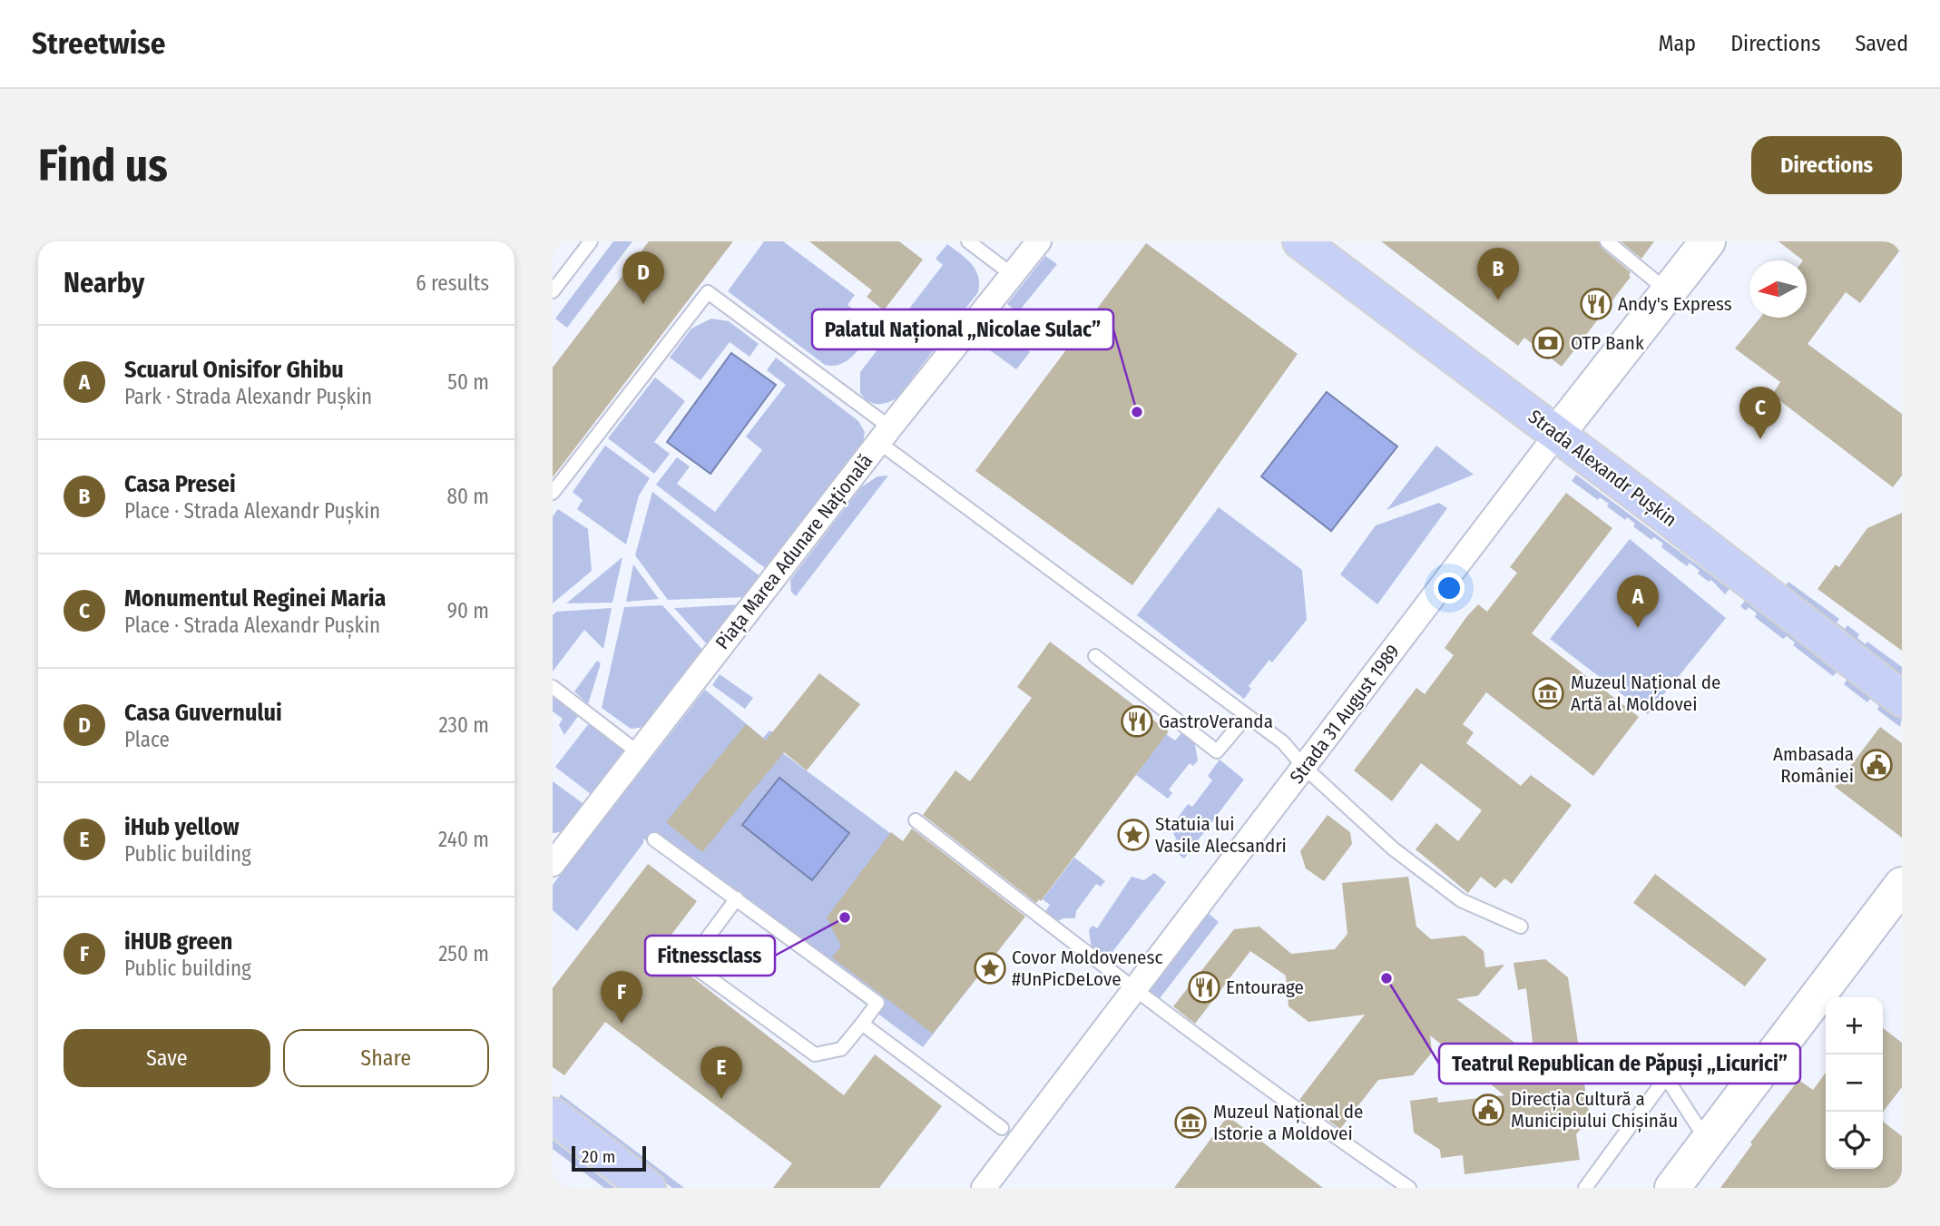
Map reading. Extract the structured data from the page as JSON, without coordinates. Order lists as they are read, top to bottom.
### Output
{
  "streets": {
    "main road": ["Strada Alexandr Pușkin", "Strada 31 August 1989"],
    "street": ["Piața Marea Adunare Națională"]
  },
  "crossings": [
    ["Strada Alexandr Pușkin", "Strada 31 August 1989"]
  ],
  "places": {
    "restaurant": ["Andy's Express", "GastroVeranda", "Entourage"],
    "bank": ["OTP Bank"],
    "other": ["Palatul Național „Nicolae Sulac”", "Fitnessclass", "Teatrul Republican de Păpuși „Licurici”"],
    "museum": ["Muzeul Național de Artă al Moldovei", "Muzeul Național de Istorie a Moldovei"],
    "public building": ["Ambasada României", "Direcția Cultură a Municipiului Chișinău"],
    "place": ["Statuia lui Vasile Alecsandri", "Covor Moldovenesc #UnPicDeLove"]
  },
  "scale_bar": "20 m",
  "north": "left",
  "page": {
    "header": "Streetwise",
    "nav": ["Map", "Directions", "Saved"],
    "buttons": [
      "Directions",
      ["Save", "Share"]
    ],
    "title": "Find us",
    "heading": ["Nearby", "6 results"],
    "pins": [
      "B",
      "D",
      "C",
      "A",
      "F",
      "E"
    ],
    "list": [
      {
        "mark": "A",
        "name": "Scuarul Onisifor Ghibu",
        "note": "Park · Strada Alexandr Pușkin",
        "value": "50 m"
      },
      {
        "mark": "B",
        "name": "Casa Presei",
        "note": "Place · Strada Alexandr Pușkin",
        "value": "80 m"
      },
      {
        "mark": "C",
        "name": "Monumentul Reginei Maria",
        "note": "Place · Strada Alexandr Pușkin",
        "value": "90 m"
      },
      {
        "mark": "D",
        "name": "Casa Guvernului",
        "note": "Place",
        "value": "230 m"
      },
      {
        "mark": "E",
        "name": "iHub yellow",
        "note": "Public building",
        "value": "240 m"
      },
      {
        "mark": "F",
        "name": "iHUB green",
        "note": "Public building",
        "value": "250 m"
      }
    ],
    "map_buttons": ["+", "−"],
    "scale": "20 m"
  }
}
